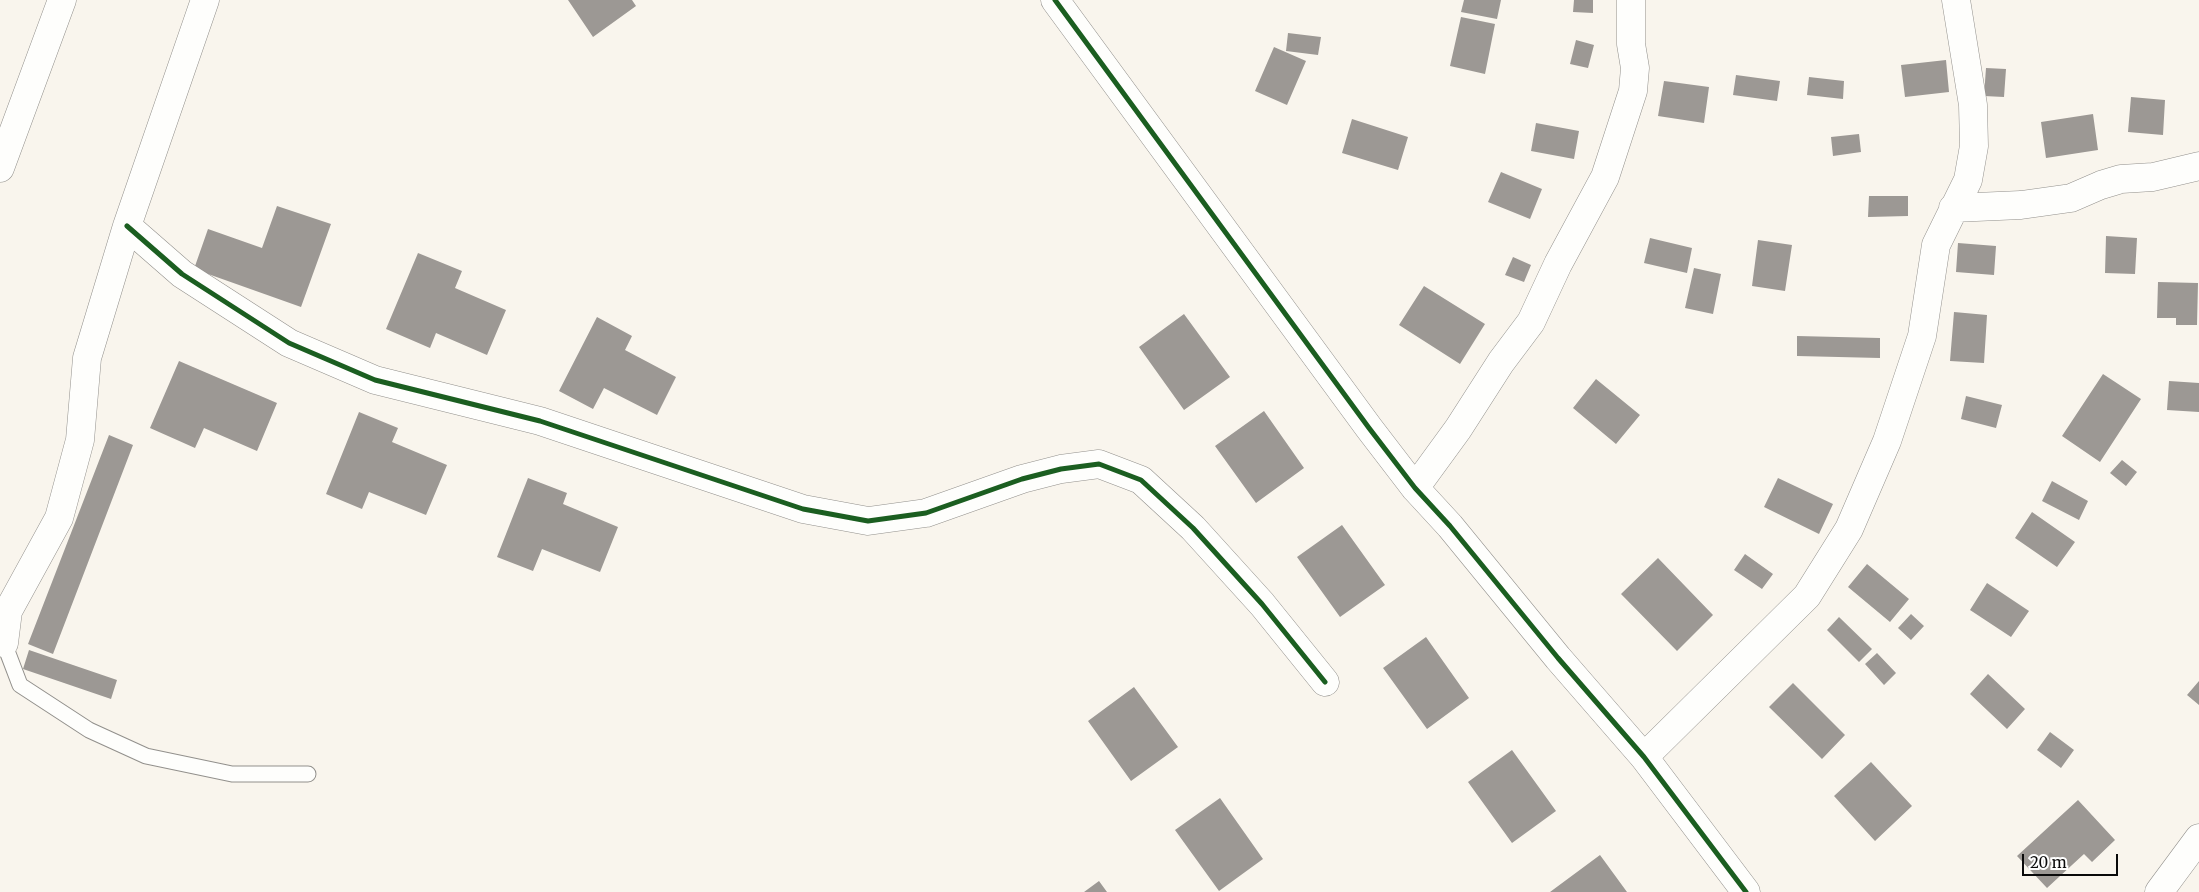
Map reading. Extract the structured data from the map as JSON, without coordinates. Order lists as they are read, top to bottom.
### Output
{
  "scale_bar": "20 m"
}
